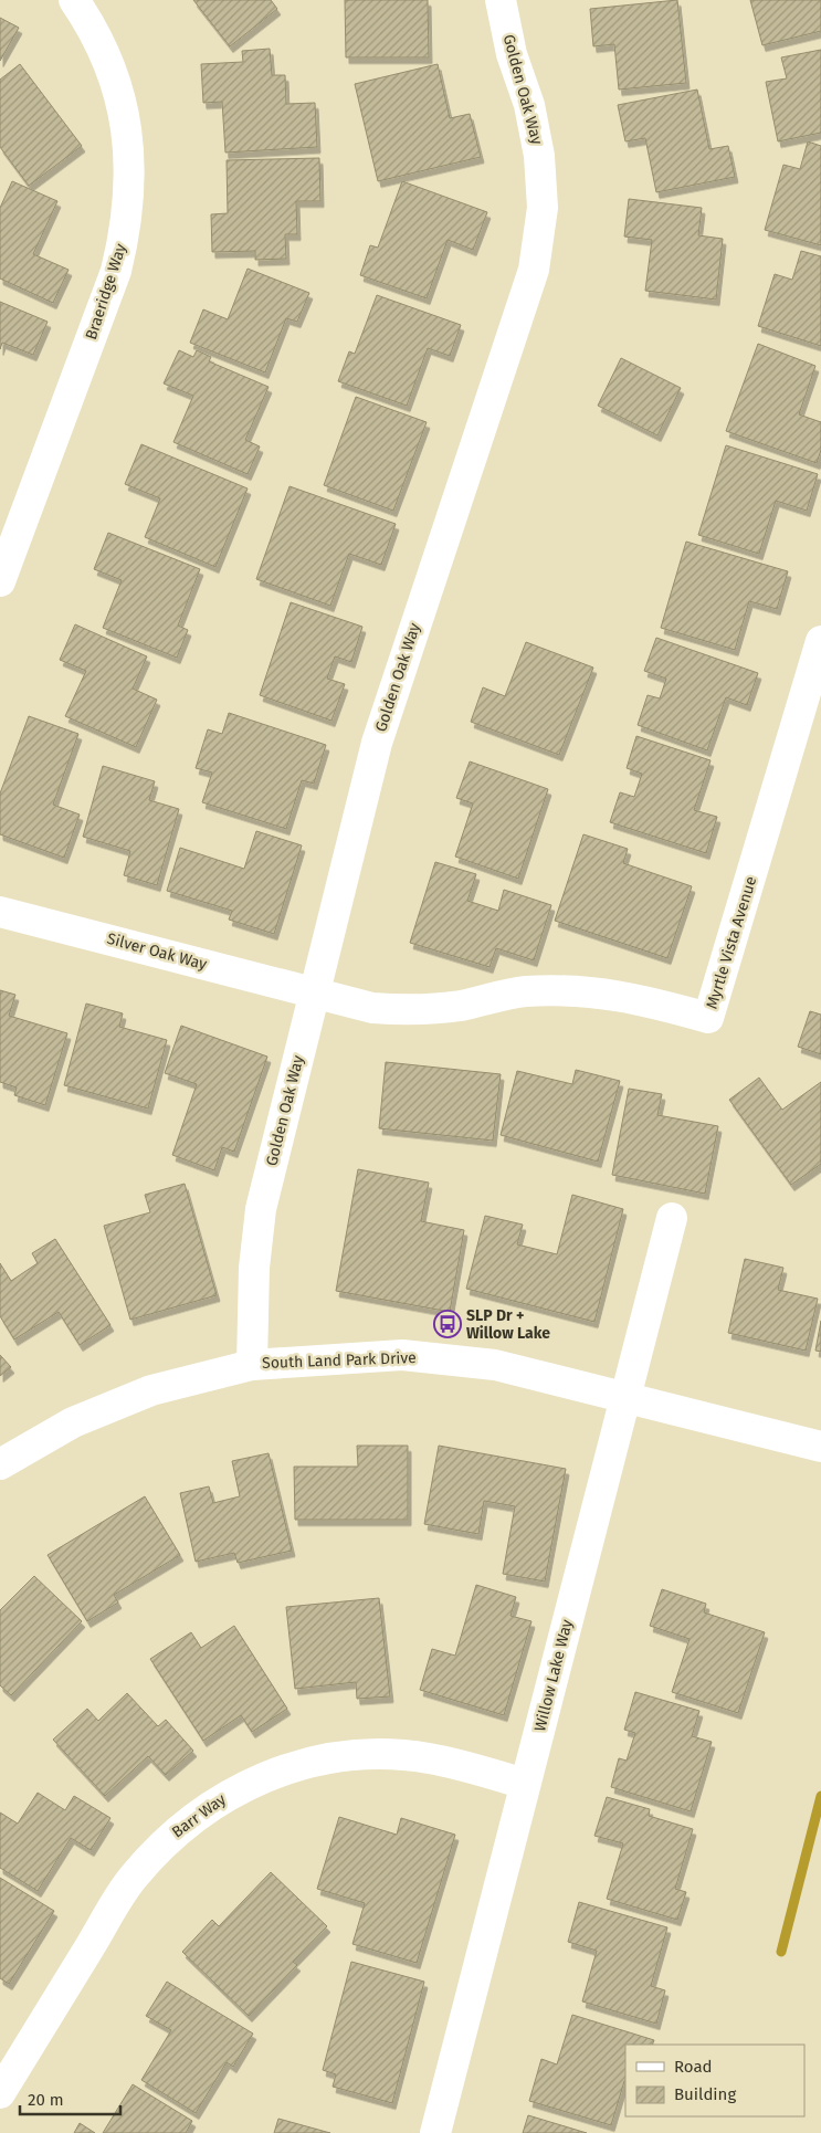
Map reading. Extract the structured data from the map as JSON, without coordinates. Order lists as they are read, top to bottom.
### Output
{
  "streets": {
    "street": [
      "Golden Oak Way",
      "Braeridge Way",
      "Myrtle Vista Avenue",
      "Silver Oak Way",
      "South Land Park Drive",
      "Willow Lake Way",
      "Barr Way"
    ]
  },
  "crossings": [
    ["Golden Oak Way", "Myrtle Vista Avenue"],
    ["Golden Oak Way", "Silver Oak Way"],
    ["Golden Oak Way", "South Land Park Drive"],
    ["Myrtle Vista Avenue", "Silver Oak Way"],
    ["South Land Park Drive", "Willow Lake Way"],
    ["Willow Lake Way", "Barr Way"]
  ],
  "places": {
    "bus stop": ["SLP Dr + Willow Lake"]
  },
  "legend": ["Road", "Building"],
  "scale_bar": "20 m"
}
